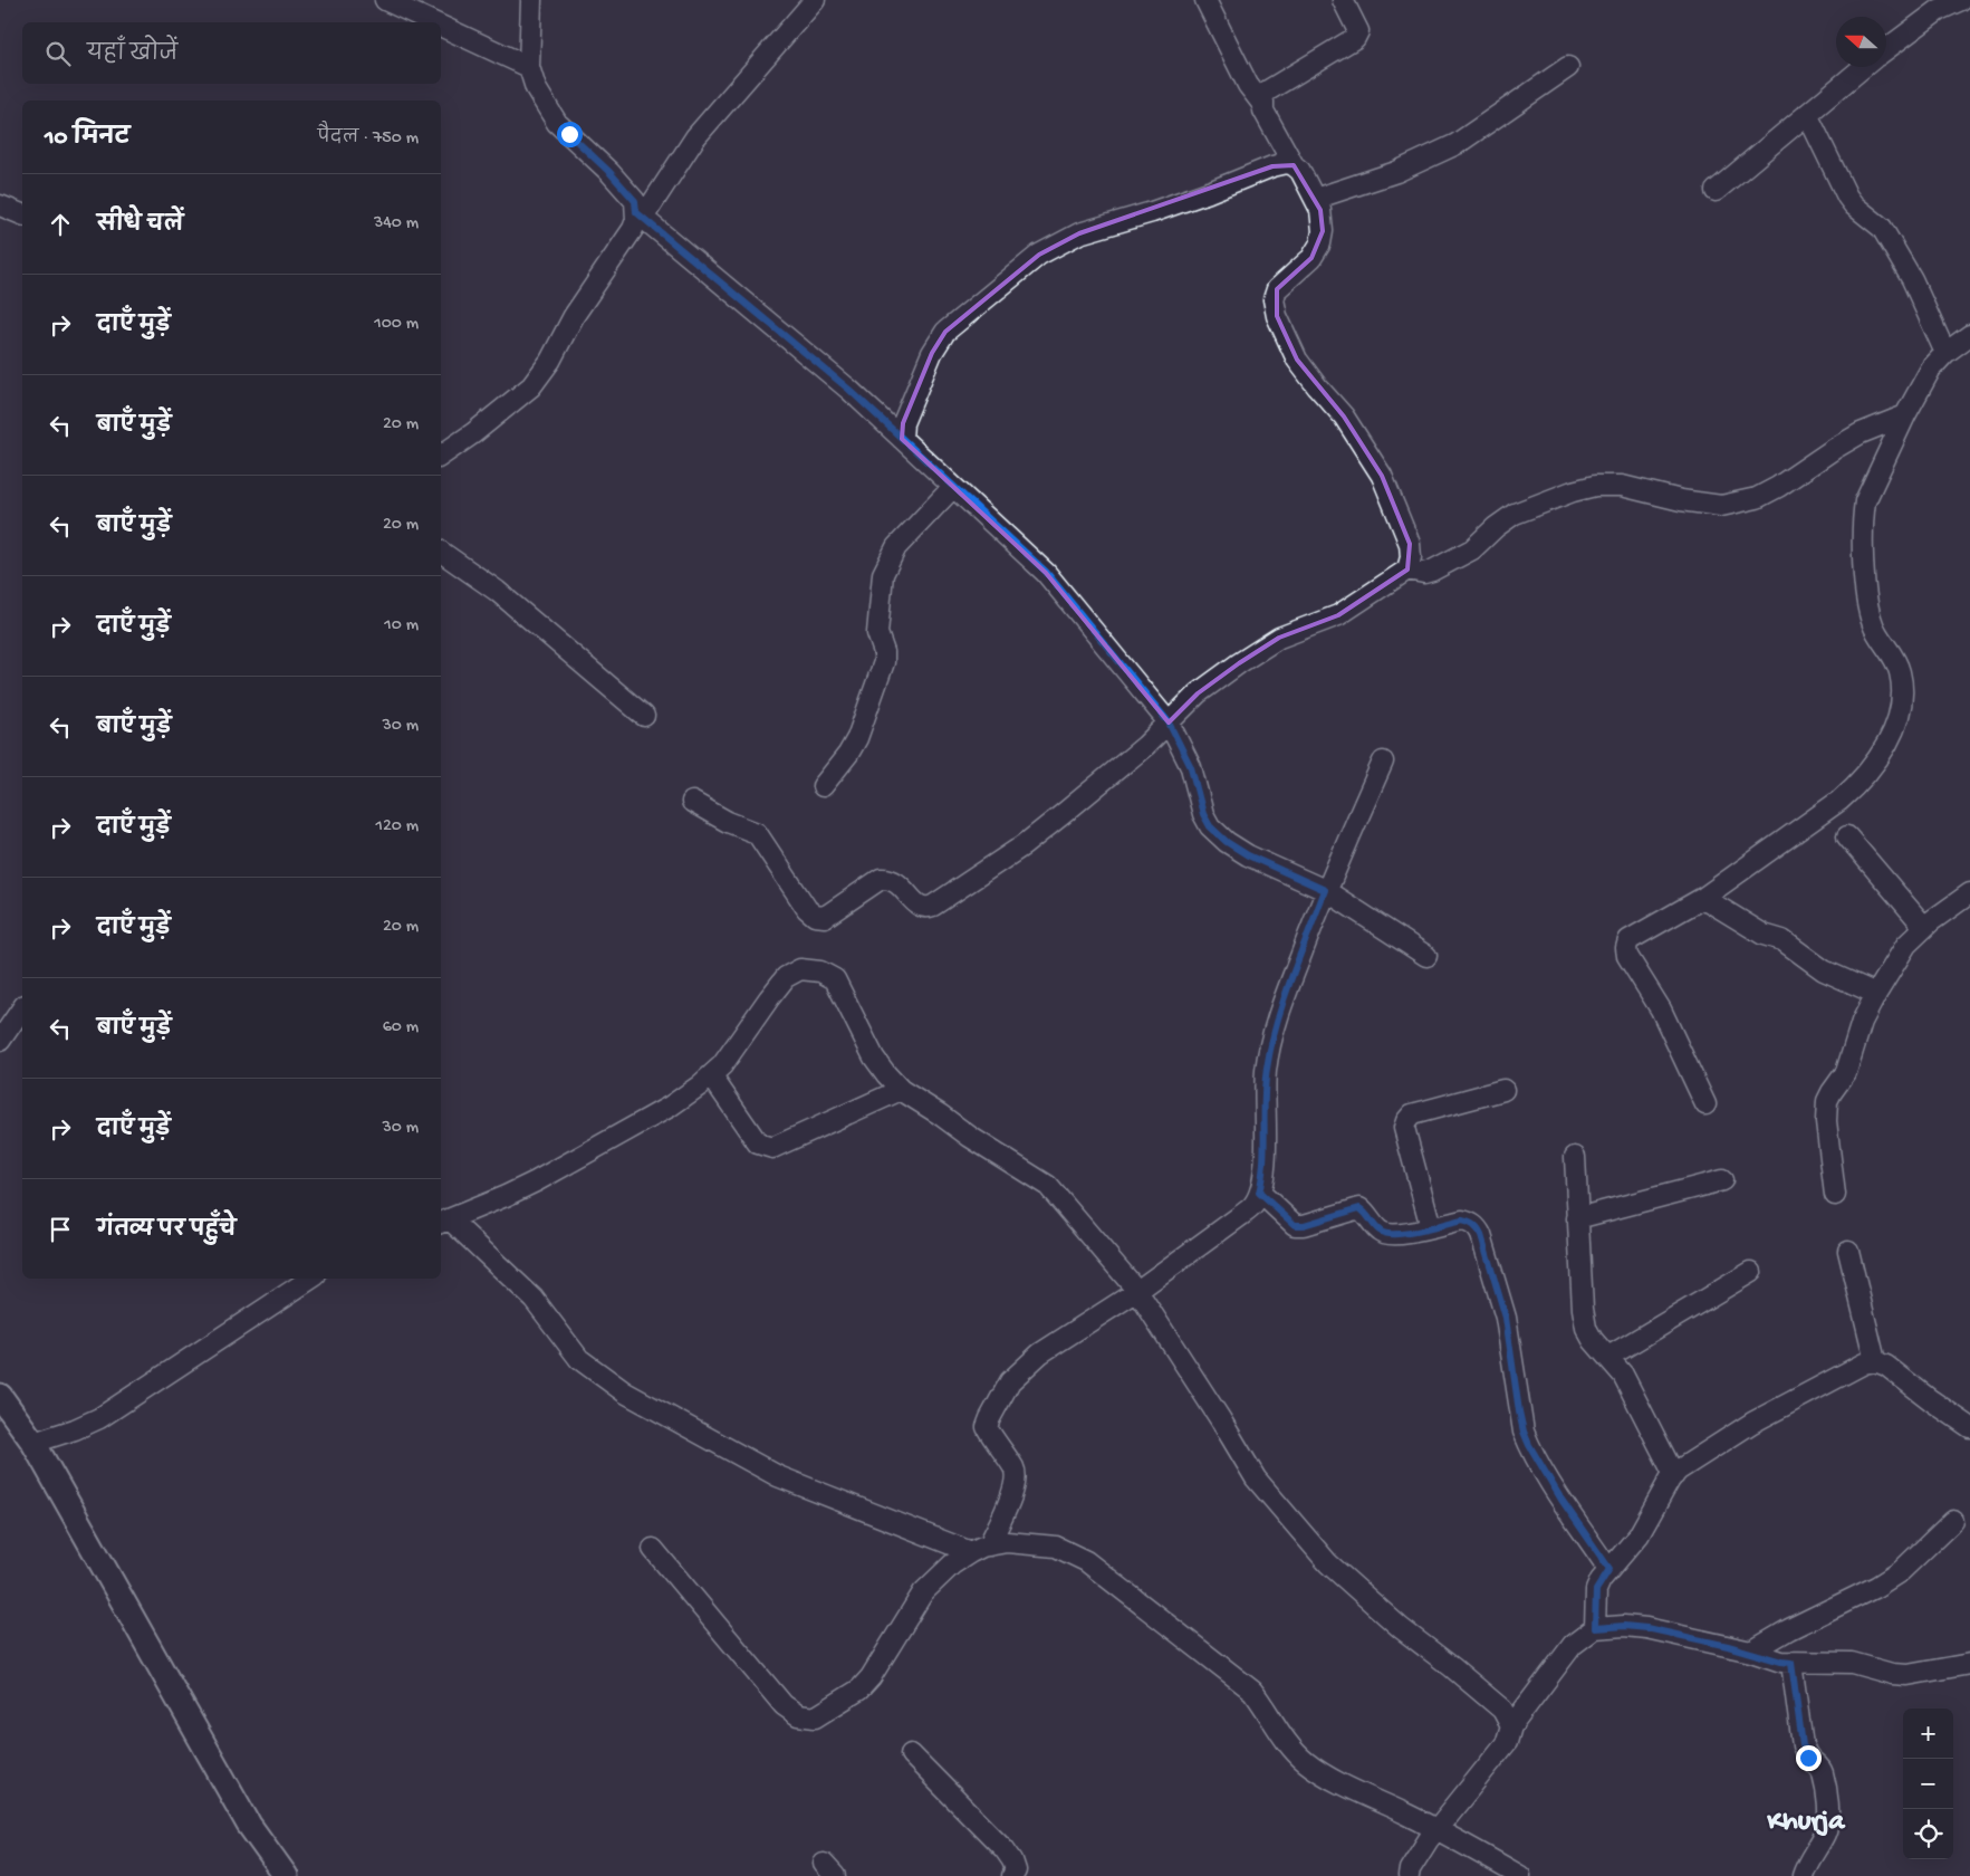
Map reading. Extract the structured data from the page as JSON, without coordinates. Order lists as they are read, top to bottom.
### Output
{
  "districts": ["Khurja"],
  "north": "left",
  "page": {
    "search": "यहाँ खोजें",
    "heading": ["10 मिनट", "पैदल · 750 m"],
    "list": [
      ["सीधे चलें", "340 m"],
      ["दाएँ मुड़ें", "100 m"],
      ["बाएँ मुड़ें", "20 m"],
      ["बाएँ मुड़ें", "20 m"],
      ["दाएँ मुड़ें", "10 m"],
      ["बाएँ मुड़ें", "30 m"],
      ["दाएँ मुड़ें", "120 m"],
      ["दाएँ मुड़ें", "20 m"],
      ["बाएँ मुड़ें", "60 m"],
      ["दाएँ मुड़ें", "30 m"],
      "गंतव्य पर पहुँचे"
    ],
    "map_buttons": ["+", "−"]
  }
}
